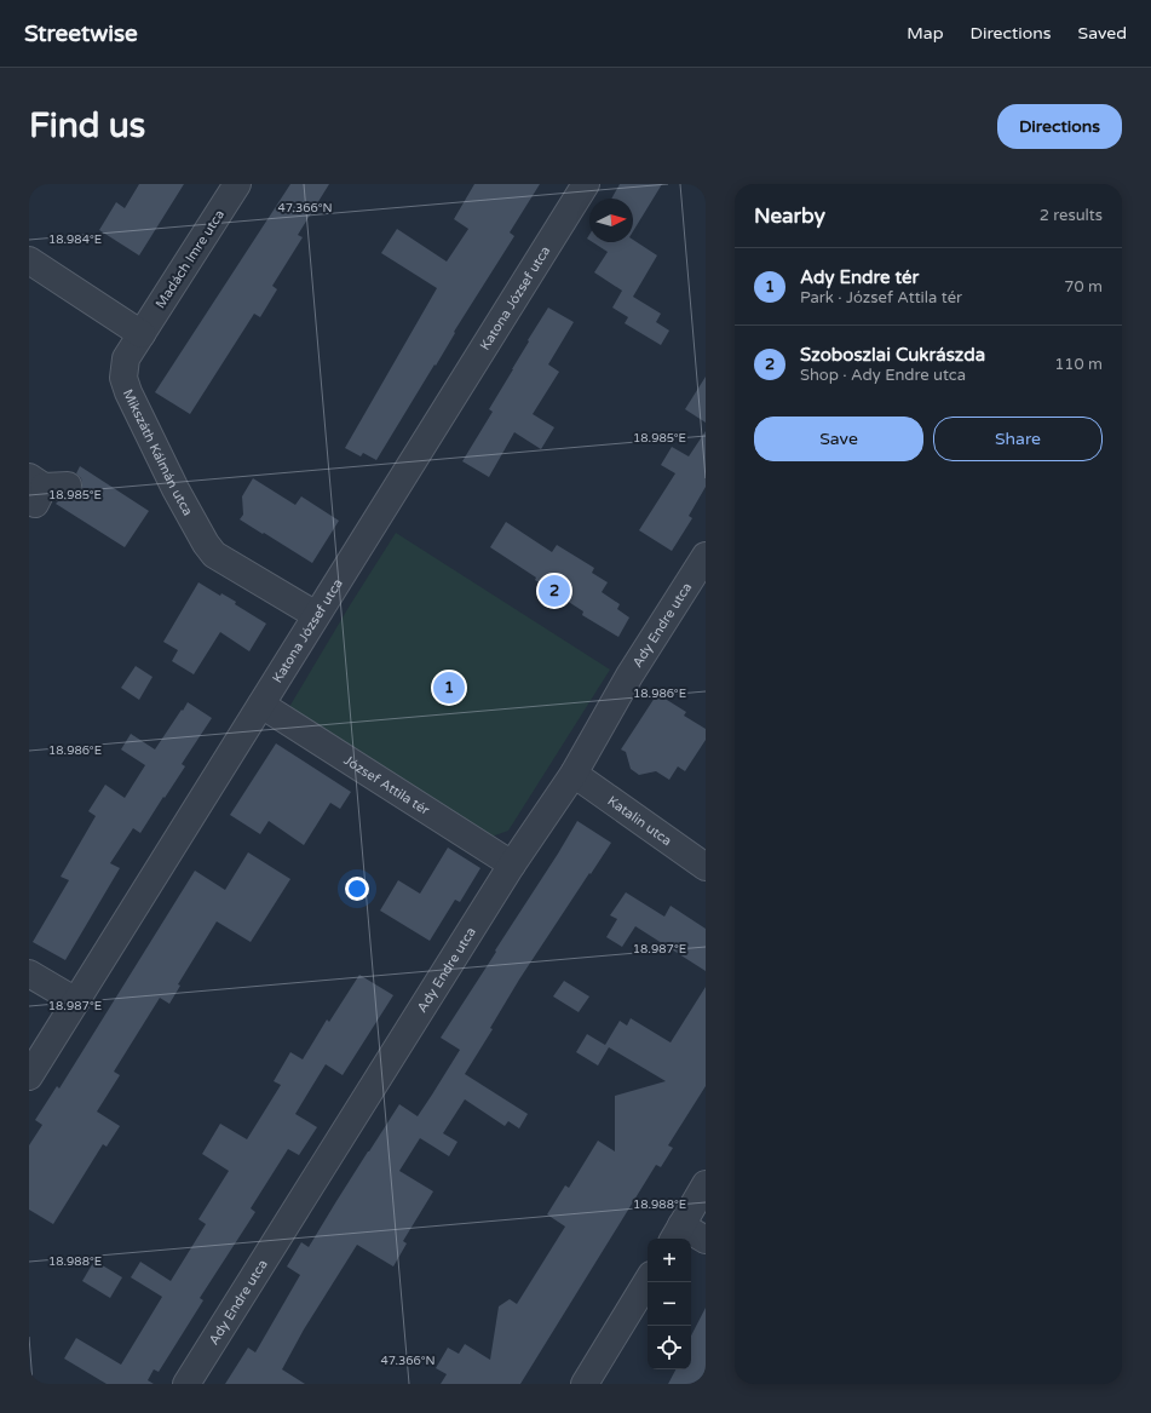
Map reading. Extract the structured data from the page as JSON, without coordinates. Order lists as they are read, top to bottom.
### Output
{
  "streets": {
    "street": [
      "Madách Imre utca",
      "Katona József utca",
      "Mikszáth Kálmán utca",
      "Ady Endre utca",
      "József Attila tér",
      "Katalin utca"
    ]
  },
  "crossings": [
    ["Madách Imre utca", "Mikszáth Kálmán utca"],
    ["Katona József utca", "Mikszáth Kálmán utca"],
    ["Katona József utca", "József Attila tér"],
    ["Ady Endre utca", "József Attila tér"],
    ["Ady Endre utca", "Katalin utca"]
  ],
  "north": "right",
  "page": {
    "header": "Streetwise",
    "nav": ["Map", "Directions", "Saved"],
    "buttons": [
      "Directions",
      ["Save", "Share"]
    ],
    "title": "Find us",
    "heading": ["Nearby", "2 results"],
    "list": [
      {
        "mark": "1",
        "name": "Ady Endre tér",
        "note": "Park · József Attila tér",
        "value": "70 m"
      },
      {
        "mark": "2",
        "name": "Szoboszlai Cukrászda",
        "note": "Shop · Ady Endre utca",
        "value": "110 m"
      }
    ],
    "pins": ["2", "1"],
    "map_buttons": ["+", "−"]
  },
  "coordinates": [
    "47.366°N",
    "18.984°E",
    "18.985°E",
    "18.986°E",
    "18.987°E",
    "18.988°E"
  ]
}
